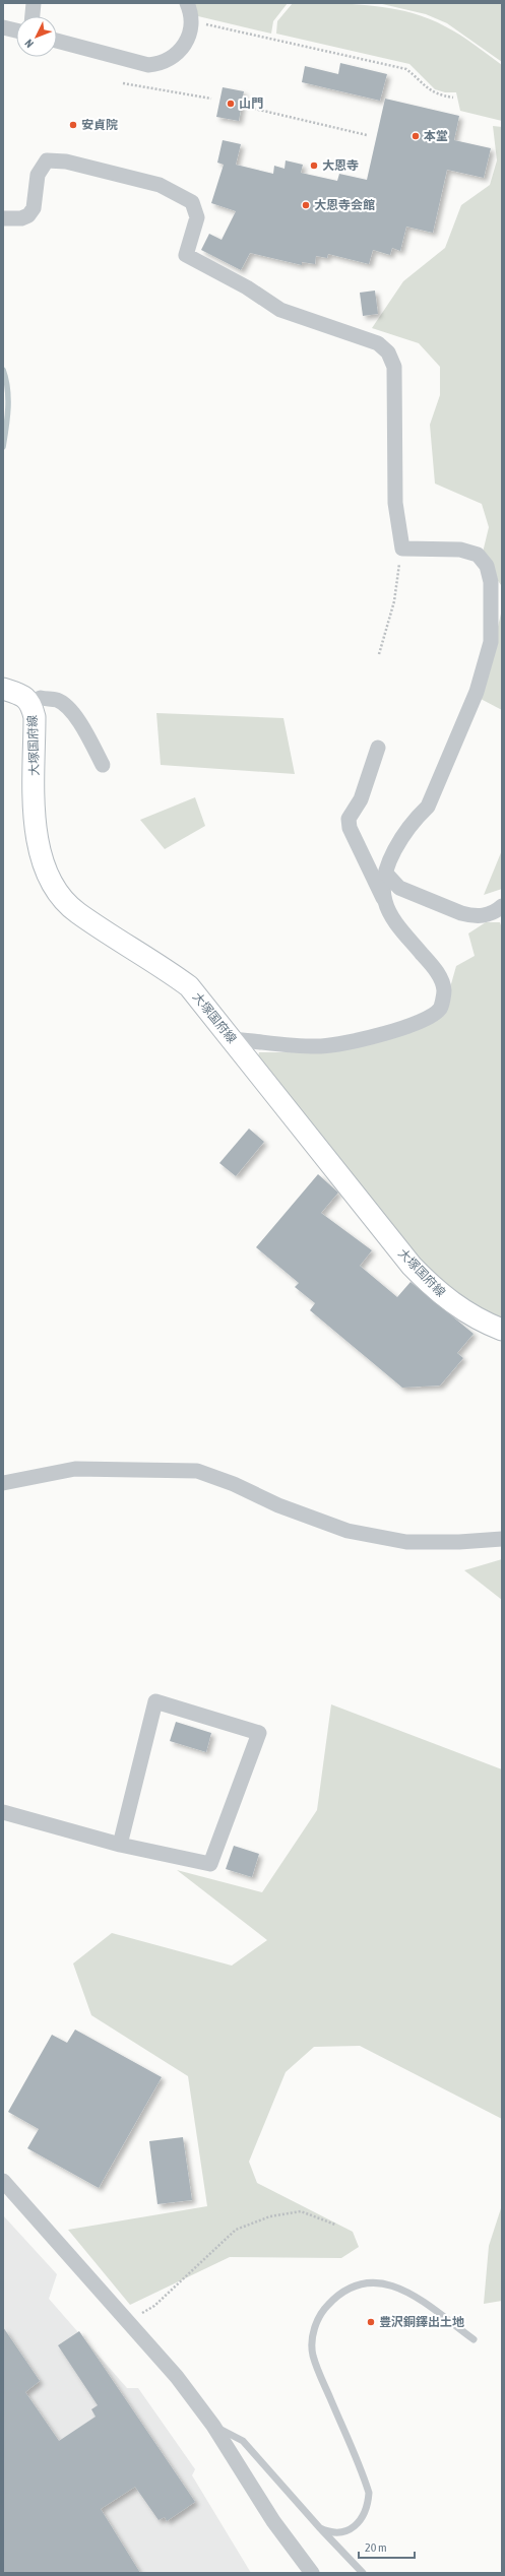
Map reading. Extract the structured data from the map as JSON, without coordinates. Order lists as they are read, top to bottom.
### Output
{
  "streets": {
    "main road": ["大塚国府線"]
  },
  "places": [
    "山門",
    "安貞院",
    "本堂",
    "大恩寺",
    "大恩寺会館",
    "豊沢銅鐸出土地"
  ],
  "scale_bar": "20 m",
  "north": "bottom left"
}
